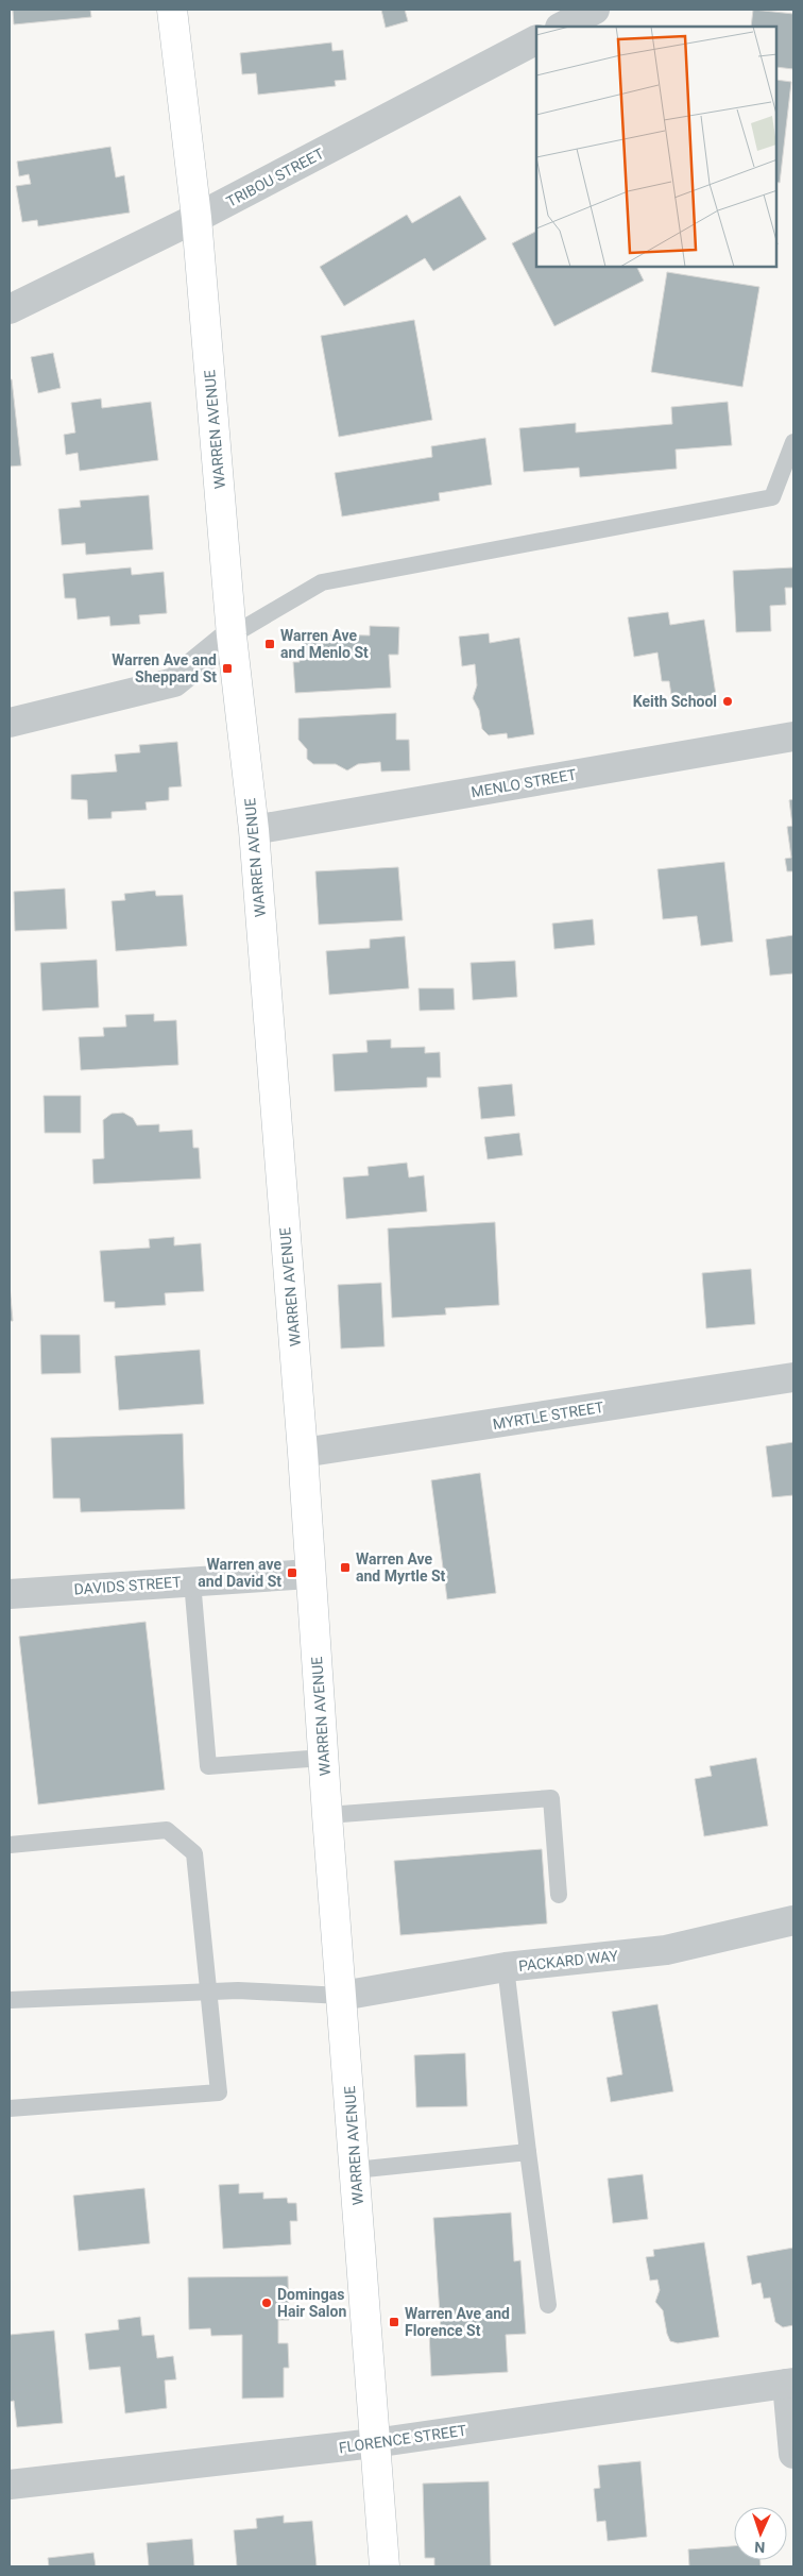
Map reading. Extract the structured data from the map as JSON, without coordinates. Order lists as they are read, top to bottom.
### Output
{
  "streets": {
    "main road": ["WARREN AVENUE"],
    "street": [
      "TRIBOU STREET",
      "MENLO STREET",
      "MYRTLE STREET",
      "DAVIDS STREET",
      "PACKARD WAY",
      "FLORENCE STREET"
    ]
  },
  "crossings": [
    ["TRIBOU STREET", "WARREN AVENUE"],
    ["WARREN AVENUE", "MENLO STREET"],
    ["WARREN AVENUE", "MYRTLE STREET"],
    ["WARREN AVENUE", "DAVIDS STREET"],
    ["WARREN AVENUE", "PACKARD WAY"],
    ["WARREN AVENUE", "FLORENCE STREET"]
  ],
  "places": {
    "transit": [
      "Warren Ave and Menlo St",
      "Warren Ave and Sheppard St",
      "Warren Ave and Myrtle St",
      "Warren ave and David St",
      "Warren Ave and Florence St"
    ],
    "other": ["Keith School", "Domingas Hair Salon"]
  },
  "north": "bottom"
}
